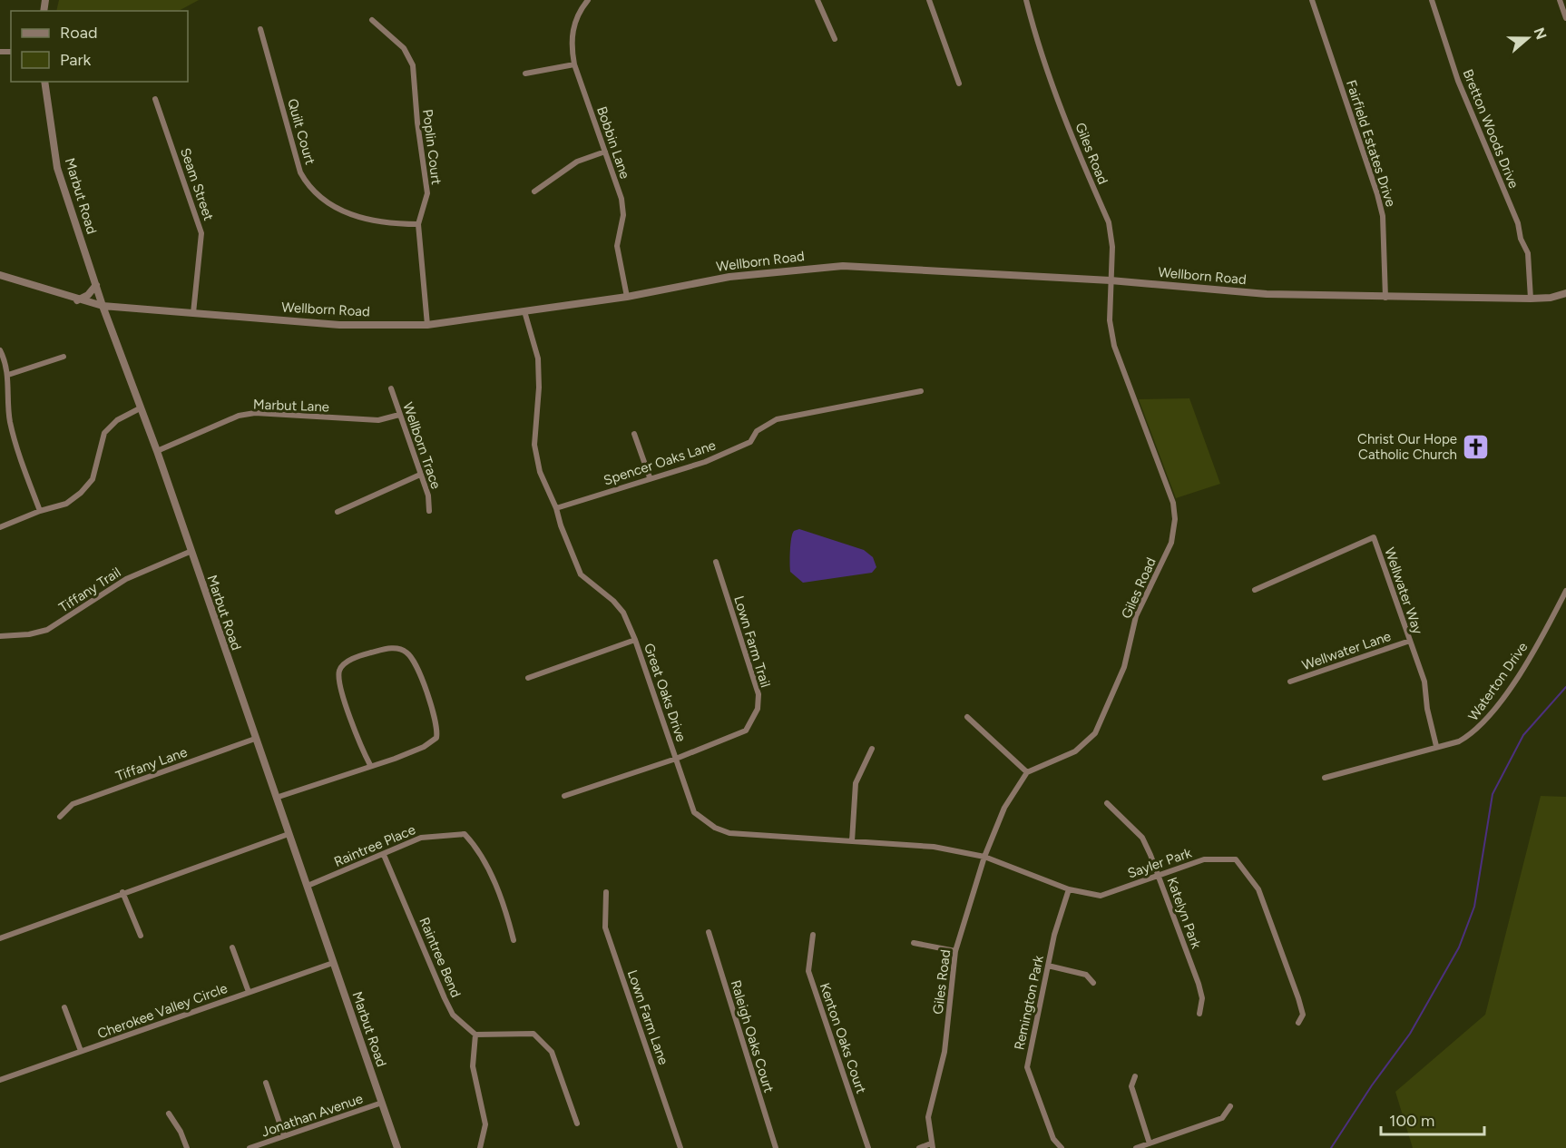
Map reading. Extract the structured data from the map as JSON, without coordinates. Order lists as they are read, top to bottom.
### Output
{
  "streets": {
    "street": [
      "Bretton Woods Drive",
      "Quilt Court",
      "Bobbin Lane",
      "Fairfield Estates Drive",
      "Poplin Court",
      "Giles Road",
      "Seam Street",
      "Marbut Road",
      "Wellborn Road",
      "Marbut Lane",
      "Wellborn Trace",
      "Spencer Oaks Lane",
      "Tiffany Trail",
      "Wellwater Way",
      "Lown Farm Trail",
      "Wellwater Lane",
      "Waterton Drive",
      "Great Oaks Drive",
      "Tiffany Lane",
      "Raintree Place",
      "Sayler Park",
      "Katelyn Park",
      "Raintree Bend",
      "Remington Park",
      "Cherokee Valley Circle",
      "Lown Farm Lane",
      "Raleigh Oaks Court",
      "Kenton Oaks Court",
      "Jonathan Avenue"
    ]
  },
  "crossings": [
    ["Bretton Woods Drive", "Wellborn Road"],
    ["Quilt Court", "Poplin Court"],
    ["Bobbin Lane", "Wellborn Road"],
    ["Fairfield Estates Drive", "Wellborn Road"],
    ["Poplin Court", "Wellborn Road"],
    ["Giles Road", "Wellborn Road"],
    ["Giles Road", "Great Oaks Drive"],
    ["Giles Road", "Sayler Park"],
    ["Seam Street", "Wellborn Road"],
    ["Marbut Road", "Wellborn Road"],
    ["Marbut Road", "Marbut Lane"],
    ["Marbut Road", "Tiffany Trail"],
    ["Marbut Road", "Tiffany Lane"],
    ["Marbut Road", "Raintree Place"],
    ["Marbut Road", "Cherokee Valley Circle"],
    ["Marbut Road", "Jonathan Avenue"],
    ["Wellborn Road", "Great Oaks Drive"],
    ["Marbut Lane", "Wellborn Trace"],
    ["Spencer Oaks Lane", "Great Oaks Drive"],
    ["Wellwater Way", "Wellwater Lane"],
    ["Wellwater Way", "Waterton Drive"],
    ["Lown Farm Trail", "Great Oaks Drive"],
    ["Great Oaks Drive", "Sayler Park"],
    ["Raintree Place", "Raintree Bend"],
    ["Sayler Park", "Katelyn Park"],
    ["Sayler Park", "Remington Park"]
  ],
  "places": {
    "church": ["Christ Our Hope Catholic Church"]
  },
  "legend": ["Road", "Park"],
  "scale_bar": "100 m",
  "north": "right"
}
